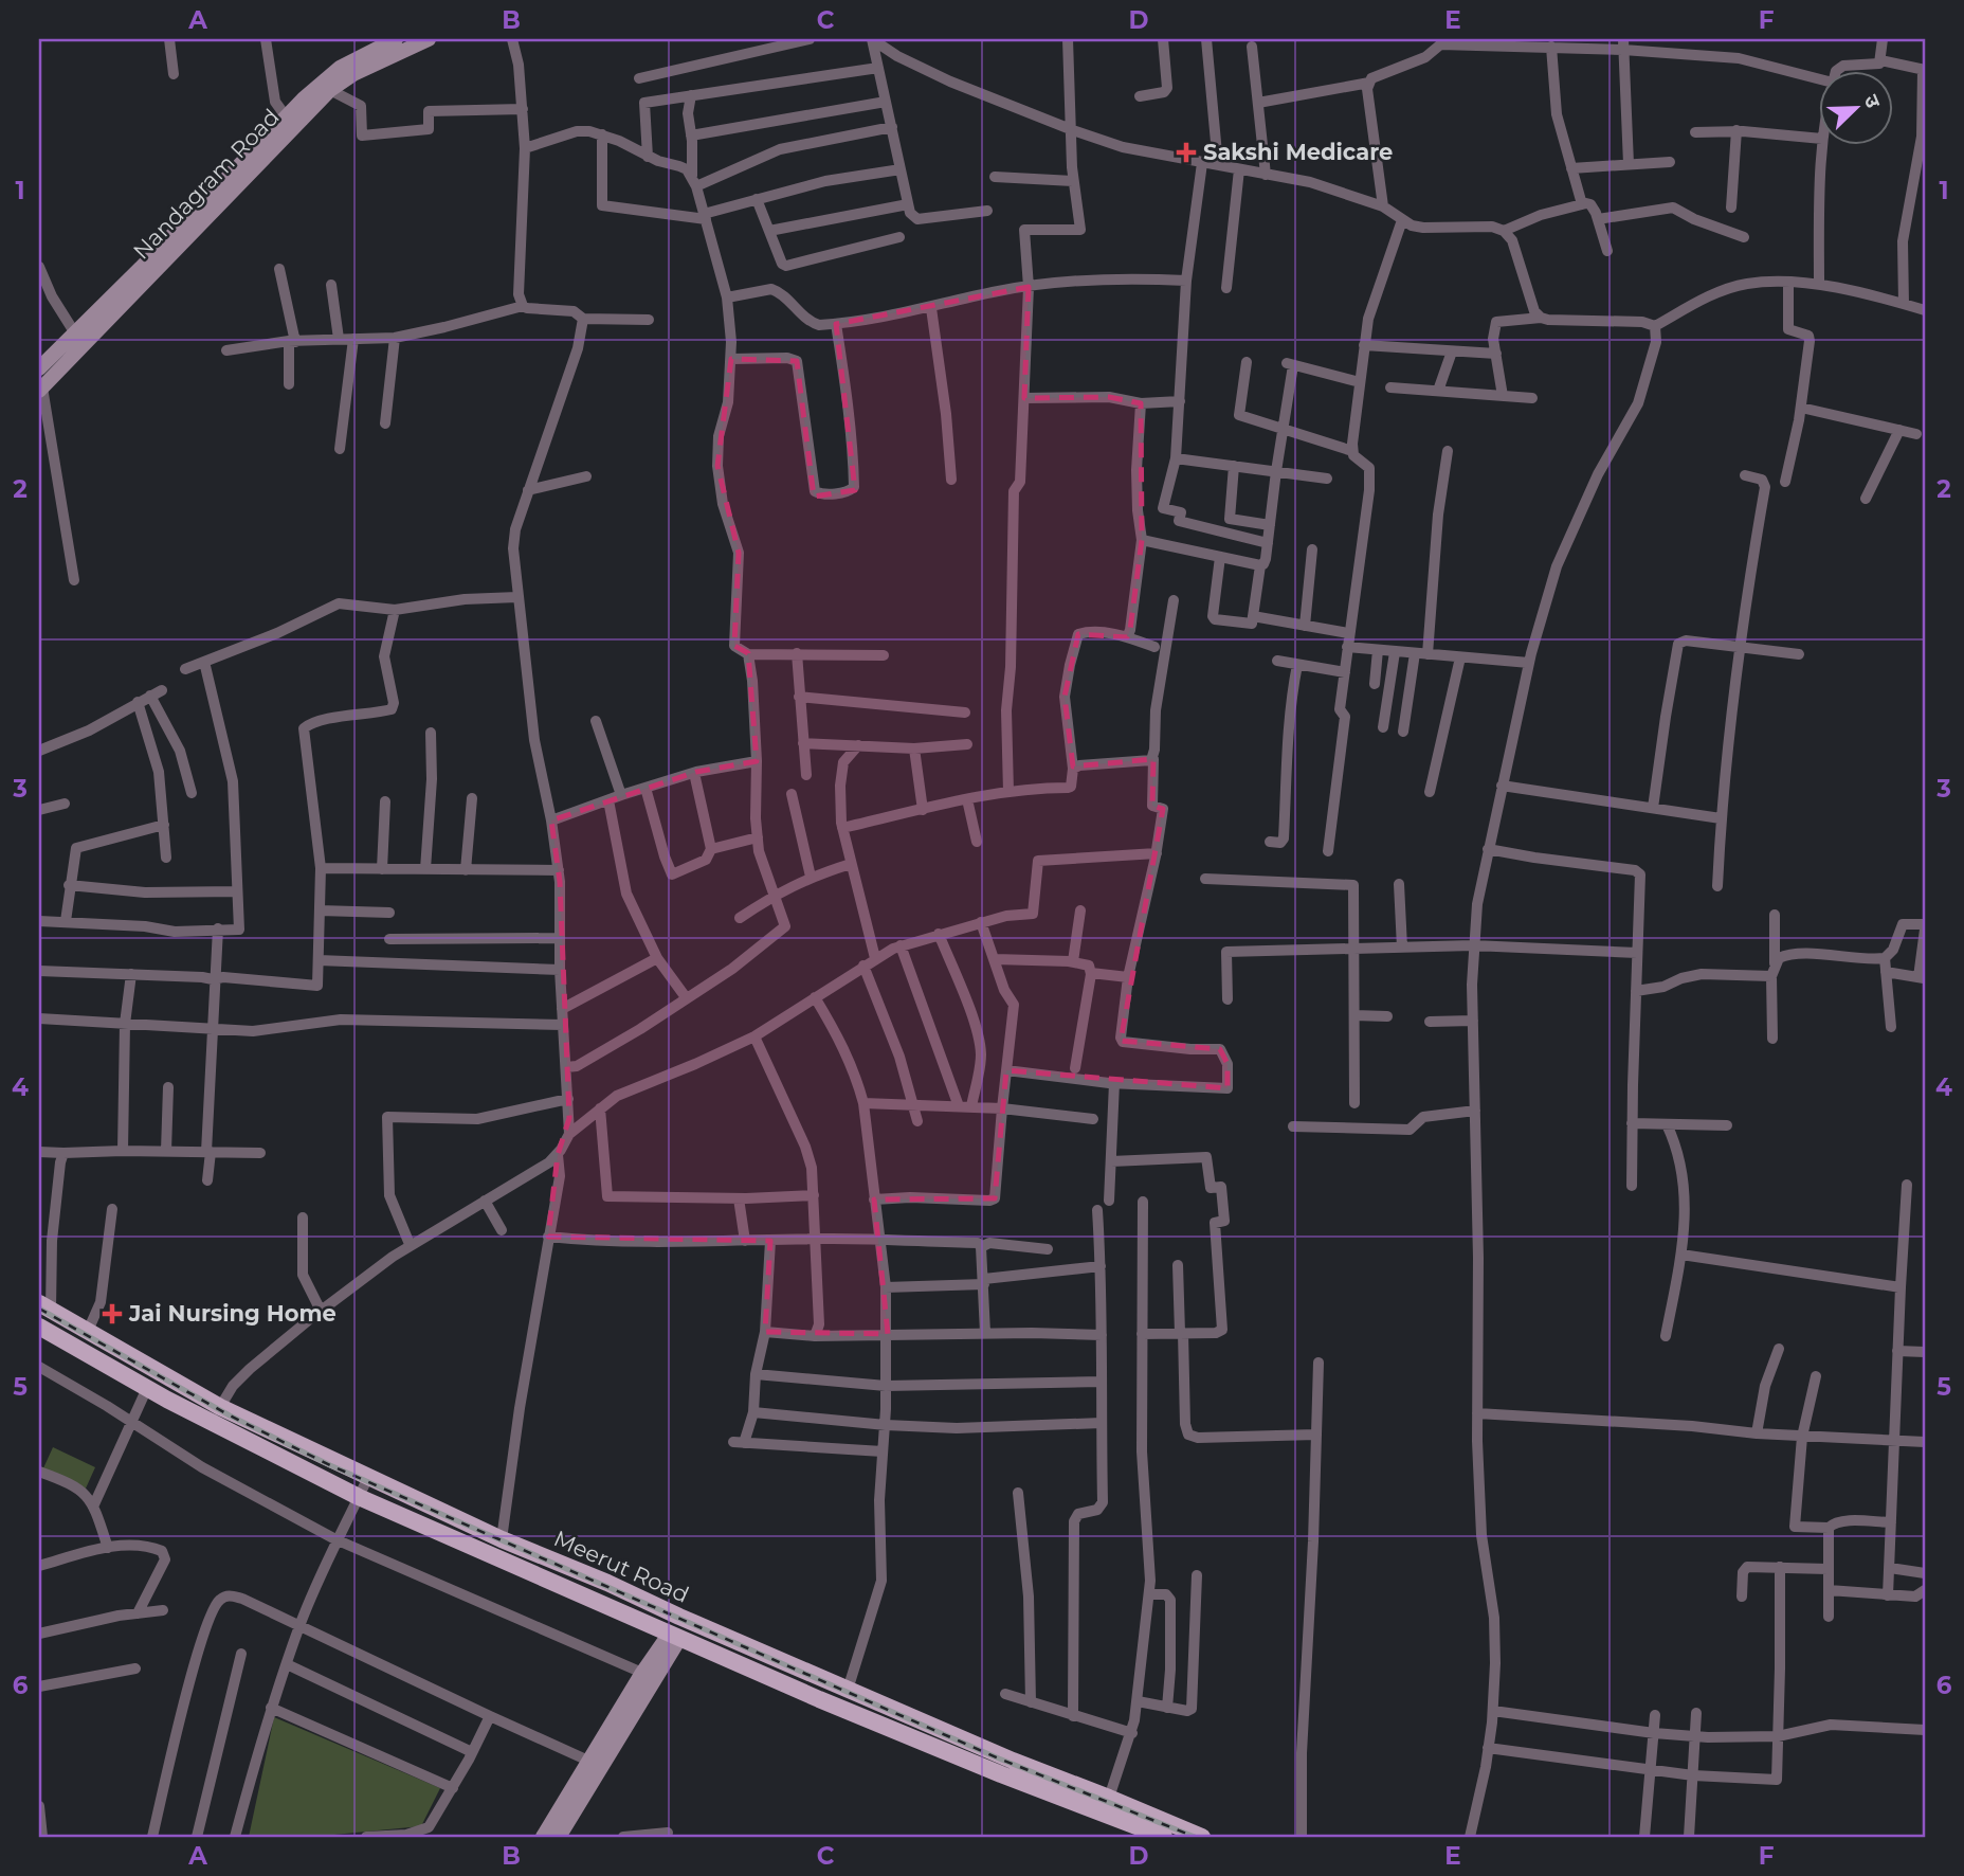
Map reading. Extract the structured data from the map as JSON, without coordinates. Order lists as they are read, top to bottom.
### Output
{
  "streets": {
    "main road": ["Meerut Road"],
    "street": ["Nandagram Road"]
  },
  "places": {
    "health": ["Sakshi Medicare", "Jai Nursing Home"]
  },
  "north": "top right",
  "grid": {
    "columns": [
      "A",
      "B",
      "C",
      "D",
      "E",
      "F"
    ],
    "rows": [
      "1",
      "2",
      "3",
      "4",
      "5",
      "6"
    ]
  }
}
